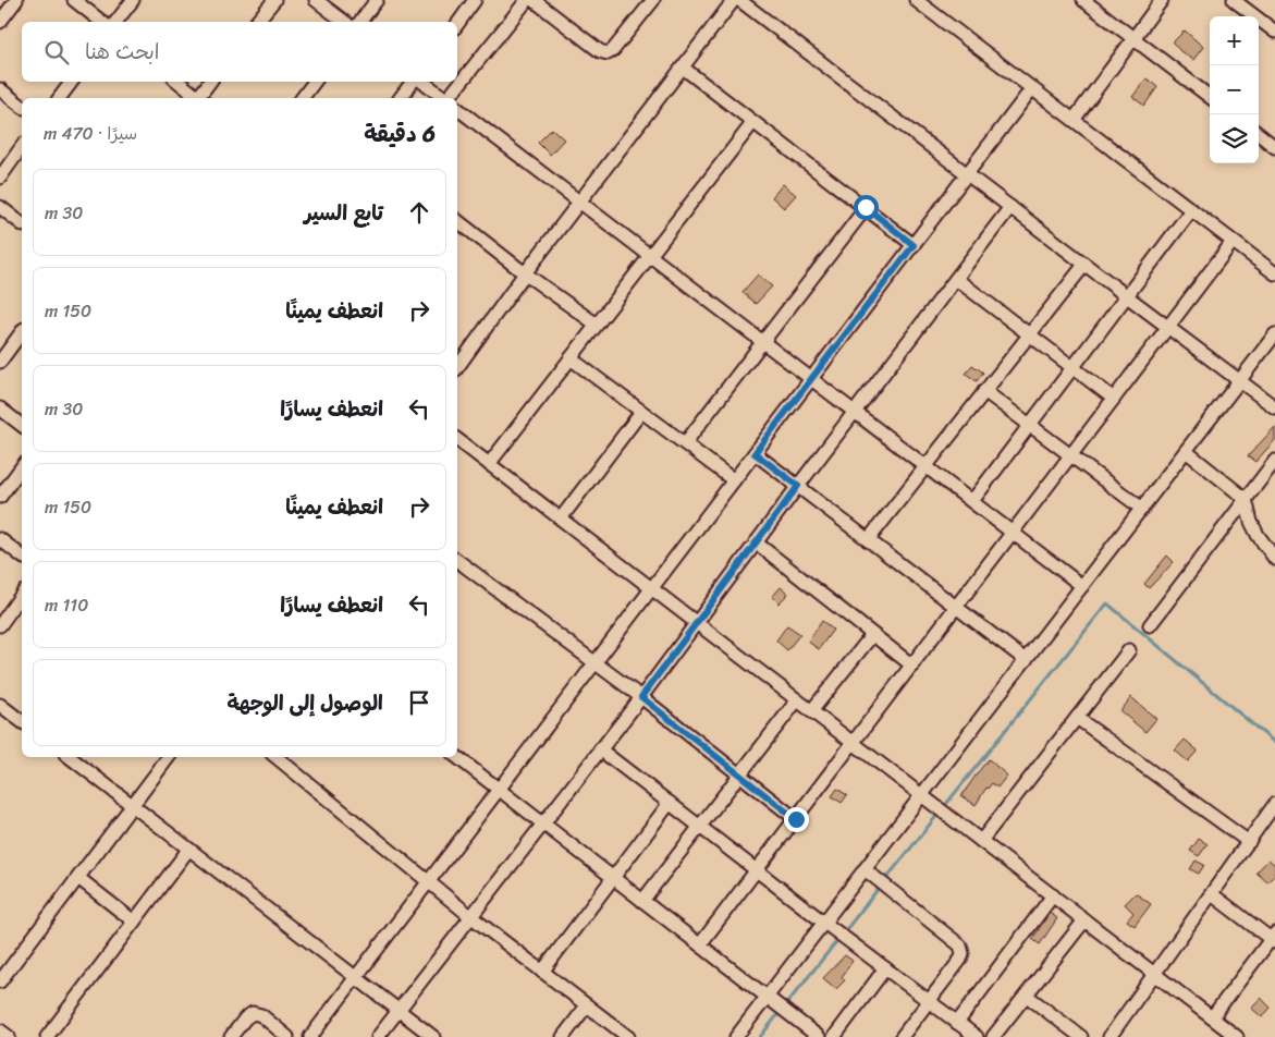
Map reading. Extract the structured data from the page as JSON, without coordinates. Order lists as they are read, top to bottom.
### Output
{
  "page": {
    "map_buttons": ["+", "−"],
    "search": "ابحث هنا",
    "heading": ["6 دقيقة", "سيرًا · 470 m"],
    "list": [
      ["تابع السير", "30 m"],
      ["انعطف يمينًا", "150 m"],
      ["انعطف يسارًا", "30 m"],
      ["انعطف يمينًا", "150 m"],
      ["انعطف يسارًا", "110 m"],
      "الوصول إلى الوجهة"
    ]
  }
}
